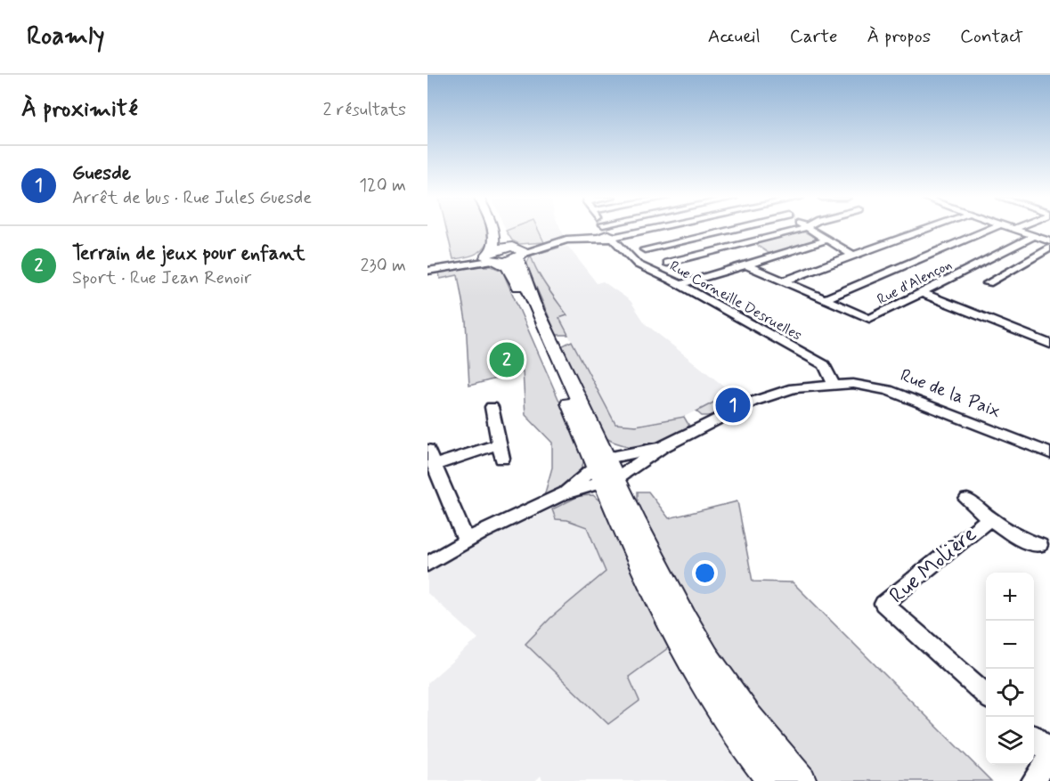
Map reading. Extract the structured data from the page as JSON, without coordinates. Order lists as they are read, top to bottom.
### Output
{
  "streets": {
    "street": [
      "Rue d'Alençon",
      "Rue Corneille Desruelles",
      "Rue de la Paix",
      "Rue Molière"
    ]
  },
  "crossings": [
    ["Rue Corneille Desruelles", "Rue de la Paix"]
  ],
  "page": {
    "header": "Roamly",
    "nav": [
      "Accueil",
      "Carte",
      "À propos",
      "Contact"
    ],
    "heading": ["À proximité", "2 résultats"],
    "list": [
      {
        "mark": "1",
        "name": "Guesde",
        "note": "Arrêt de bus · Rue Jules Guesde",
        "value": "120 m"
      },
      {
        "mark": "2",
        "name": "Terrain de jeux pour enfant",
        "note": "Sport · Rue Jean Renoir",
        "value": "230 m"
      }
    ],
    "pins": ["2", "1"],
    "map_buttons": ["+", "−"]
  }
}
